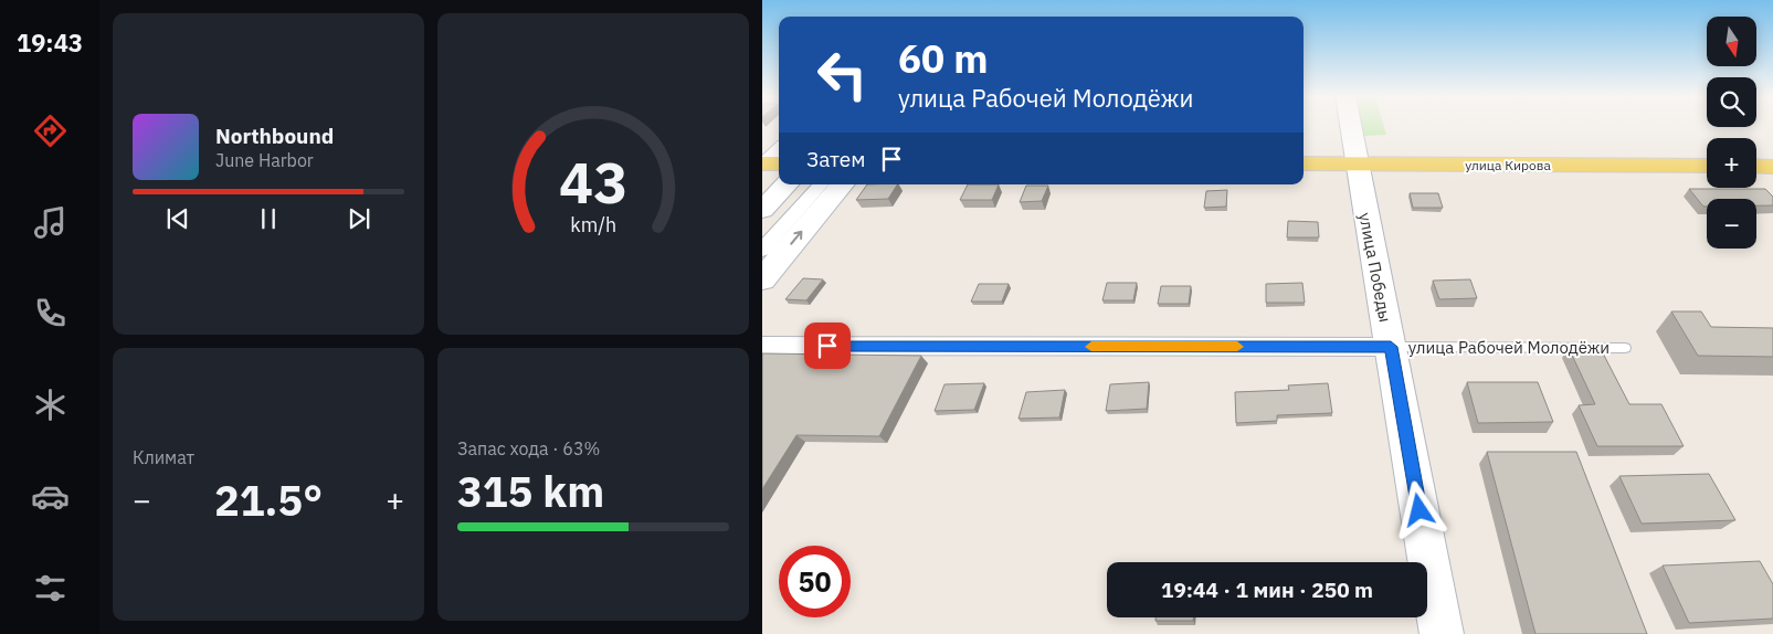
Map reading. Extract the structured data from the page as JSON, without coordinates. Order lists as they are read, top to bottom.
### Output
{
  "streets": {
    "main road": ["улица Кирова", "улица Победы"],
    "street": ["улица Рабочей Молодёжи"]
  },
  "crossings": [
    ["улица Кирова", "улица Победы"],
    ["улица Победы", "улица Рабочей Молодёжи"]
  ],
  "north": "bottom",
  "page": {
    "tabs": "19:43",
    "map_buttons": ["+", "−"],
    "turn": ["60 m", "улица Рабочей Молодёжи"],
    "song": ["Northbound", "June Harbor"],
    "then": "Затем",
    "tile": [
      "Климат",
      ["Запас хода · 63%", "315 km"]
    ],
    "heat": ["−", "21.5°", "+"],
    "limit": "50",
    "trip": "19:44 · 1 мин · 250 m",
    "gauge": ["43", "km/h"]
  }
}
